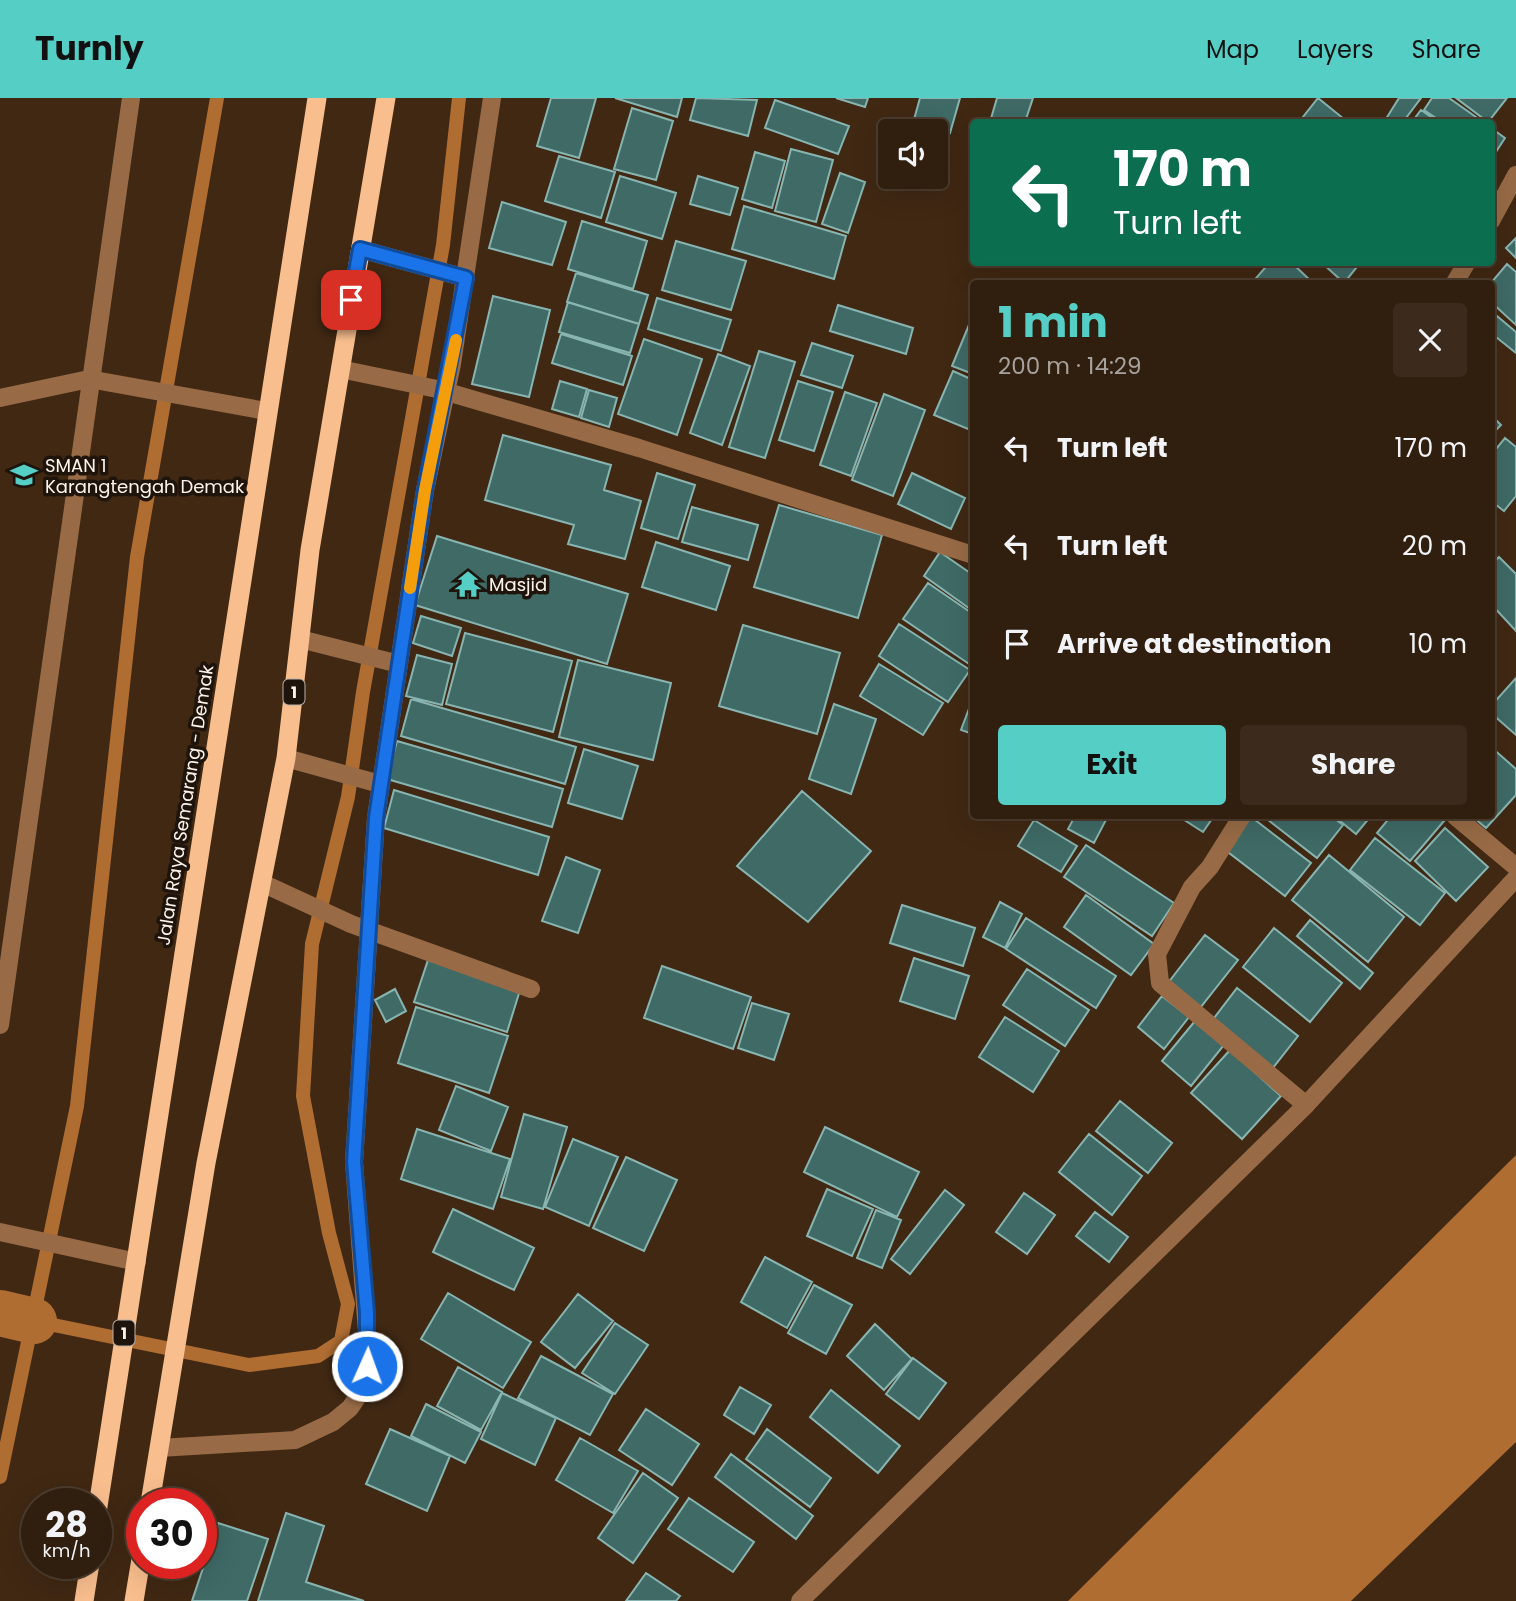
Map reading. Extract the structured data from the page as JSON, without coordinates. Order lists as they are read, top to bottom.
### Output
{
  "streets": {
    "highway": ["1", "Jalan Raya Semarang - Demak"]
  },
  "places": {
    "school or university": ["SMAN 1 Karangtengah Demak"],
    "temple": ["Masjid"]
  },
  "page": {
    "header": "Turnly",
    "nav": ["Map", "Layers", "Share"],
    "turn": ["170 m", "Turn left"],
    "heading": ["1 min", "200 m · 14:29"],
    "list": [
      {
        "name": "Turn left",
        "value": "170 m"
      },
      {
        "name": "Turn left",
        "value": "20 m"
      },
      {
        "name": "Arrive at destination",
        "value": "10 m"
      }
    ],
    "buttons": ["Exit", "Share"],
    "speed": "28 km/h",
    "limit": "30"
  }
}
